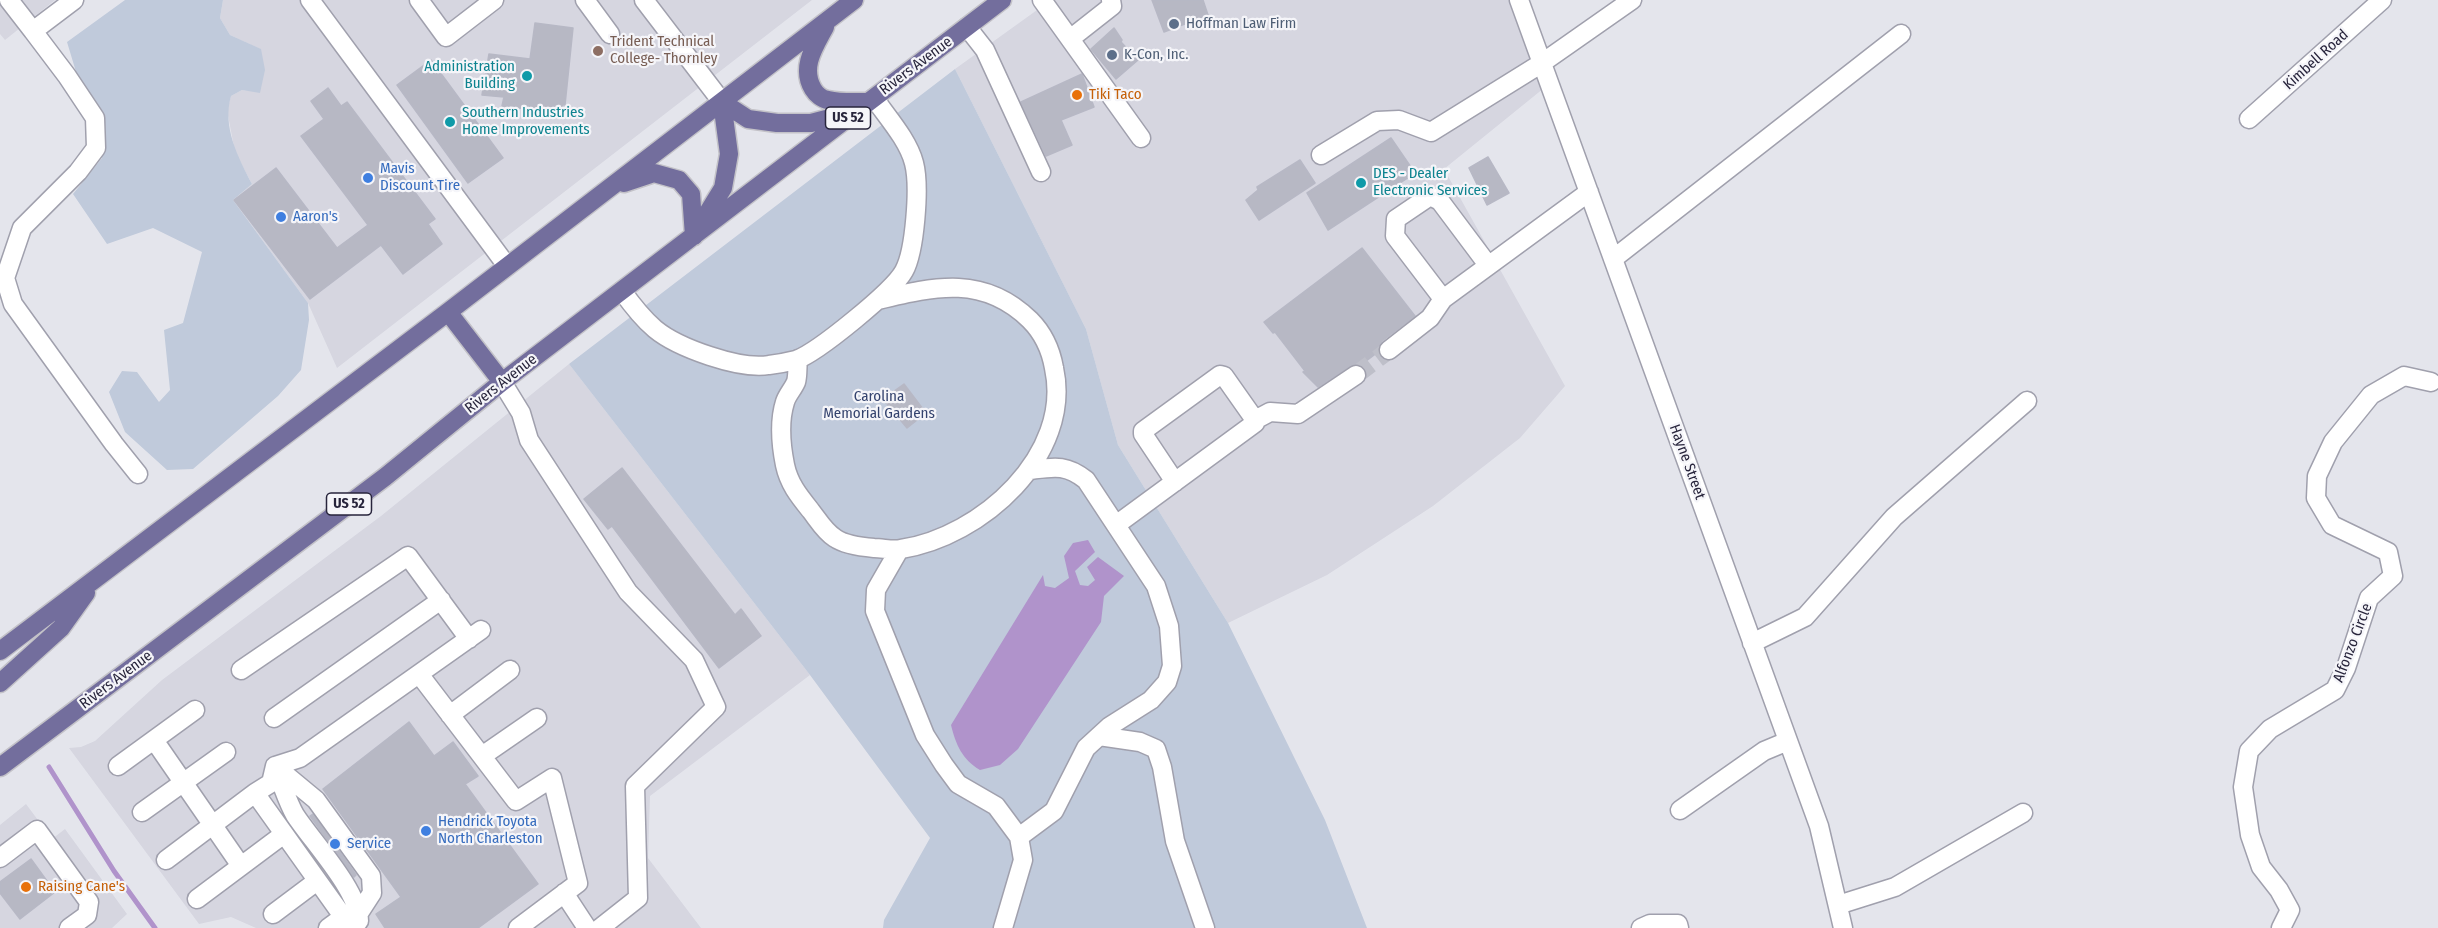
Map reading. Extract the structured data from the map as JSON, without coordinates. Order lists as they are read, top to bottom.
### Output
{
  "streets": {
    "main road": ["Rivers Avenue", "US 52"],
    "street": ["Kimbell Road", "Hayne Street", "Alfonzo Circle"]
  },
  "parks": ["Carolina Memorial Gardens"],
  "places": [
    "Hoffman Law Firm",
    "Trident Technical College- Thornley",
    "K-Con, Inc.",
    "Administration Building",
    "Tiki Taco",
    "Southern Industries Home Improvements",
    "Mavis Discount Tire",
    "DES - Dealer Electronic Services",
    "Aaron's",
    "Hendrick Toyota North Charleston",
    "Service",
    "Raising Cane's"
  ]
}
